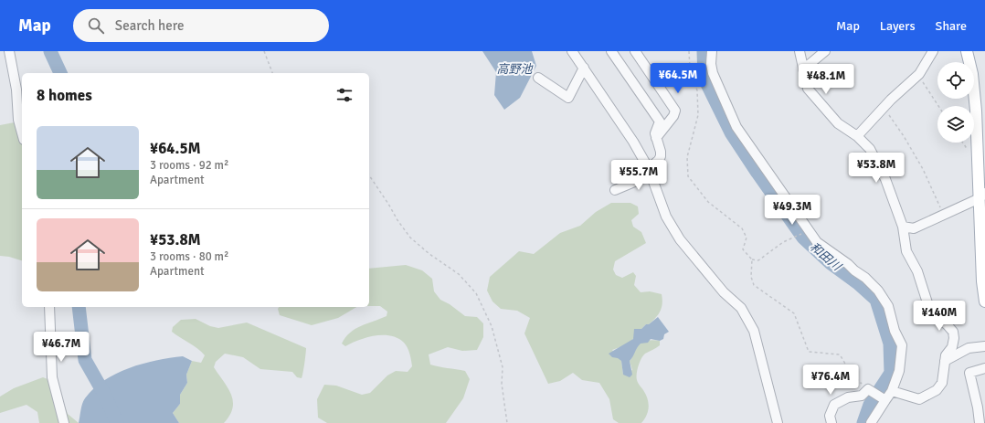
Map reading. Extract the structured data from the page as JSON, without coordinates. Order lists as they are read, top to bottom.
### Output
{
  "water": ["高野池", "和田川"],
  "page": {
    "header": "Map",
    "search": "Search here",
    "nav": ["Map", "Layers", "Share"],
    "price": [
      "¥64.5M",
      "¥48.1M",
      "¥53.8M",
      "¥55.7M",
      "¥49.3M",
      "¥140M",
      "¥46.7M",
      "¥76.4M"
    ],
    "heading": "8 homes",
    "list": [
      {
        "name": "¥64.5M",
        "note": "3 rooms · 92 m² · Apartment"
      },
      {
        "name": "¥53.8M",
        "note": "3 rooms · 80 m² · Apartment"
      }
    ]
  }
}
